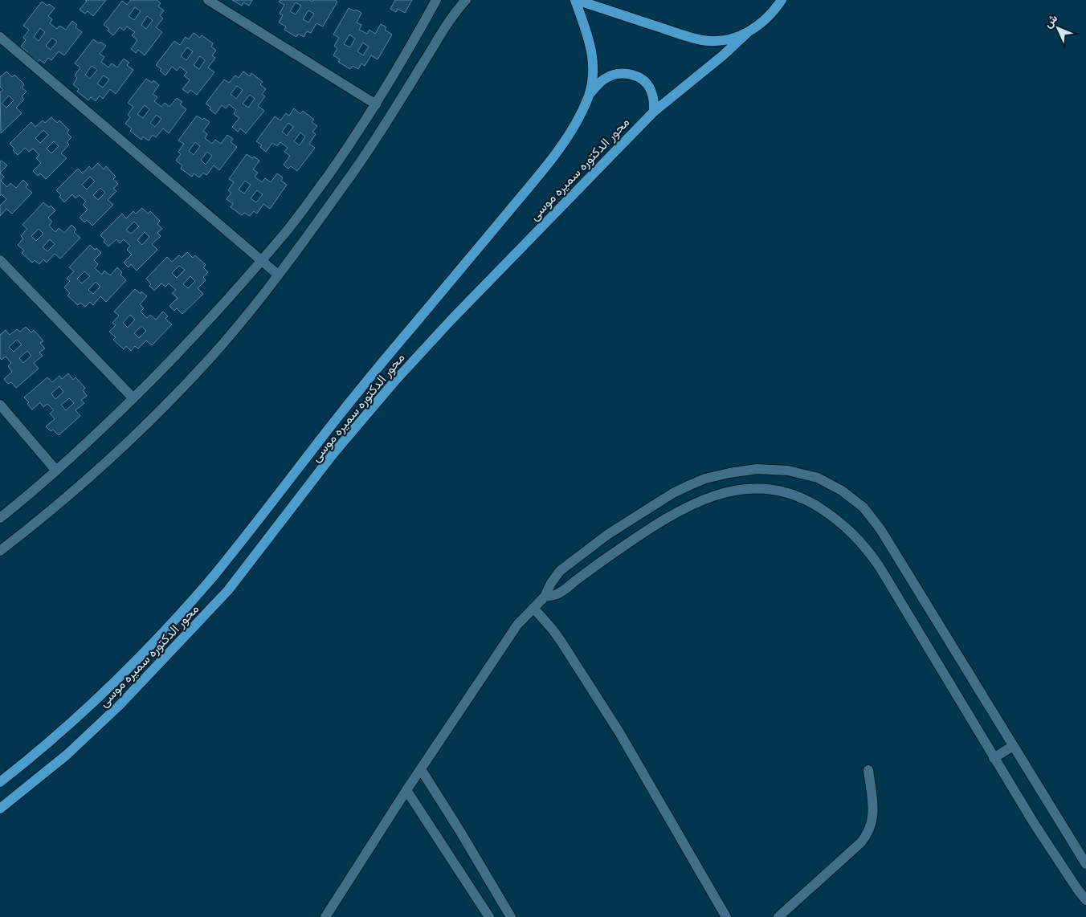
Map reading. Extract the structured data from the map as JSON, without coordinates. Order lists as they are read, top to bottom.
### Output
{
  "streets": {
    "main road": ["محور الدكتوره سميره موسى"]
  },
  "north": "top left"
}
